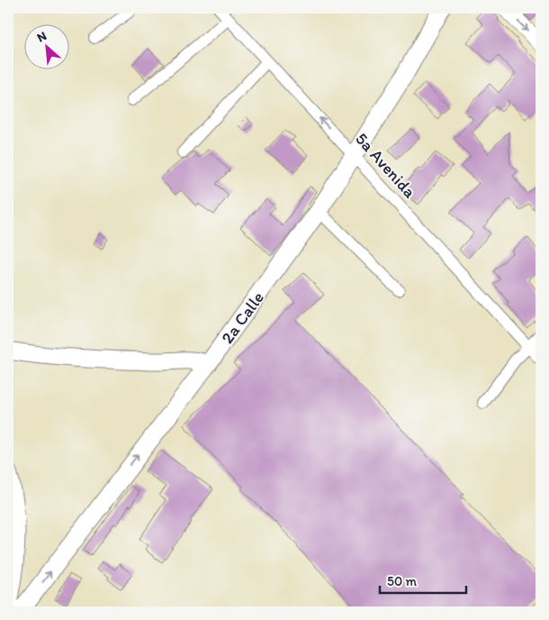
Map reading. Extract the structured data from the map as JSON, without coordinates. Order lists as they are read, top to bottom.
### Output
{
  "streets": {
    "main road": ["2a Calle"],
    "street": ["5a Avenida"]
  },
  "crossings": [
    ["5a Avenida", "2a Calle"]
  ],
  "one_way": ["2a Calle"],
  "scale_bar": "50 m",
  "north": "top left"
}
